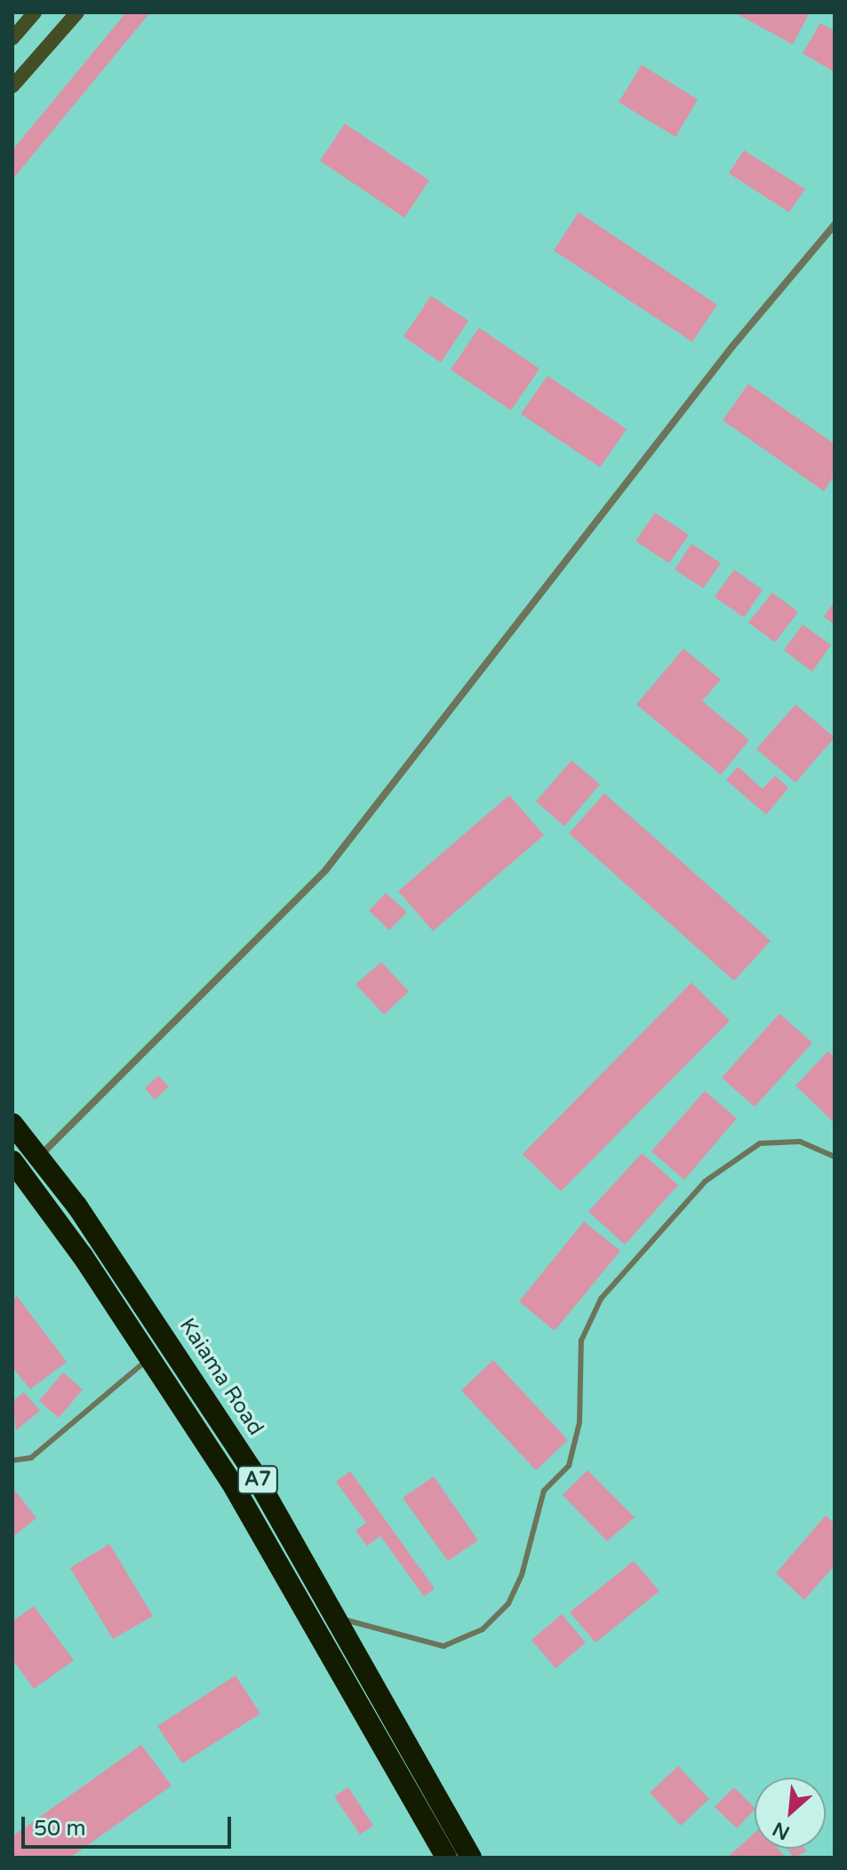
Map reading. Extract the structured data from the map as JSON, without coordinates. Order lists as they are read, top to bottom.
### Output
{
  "streets": {
    "highway": ["Kaiama Road", "A7"]
  },
  "scale_bar": "50 m",
  "north": "bottom left"
}
